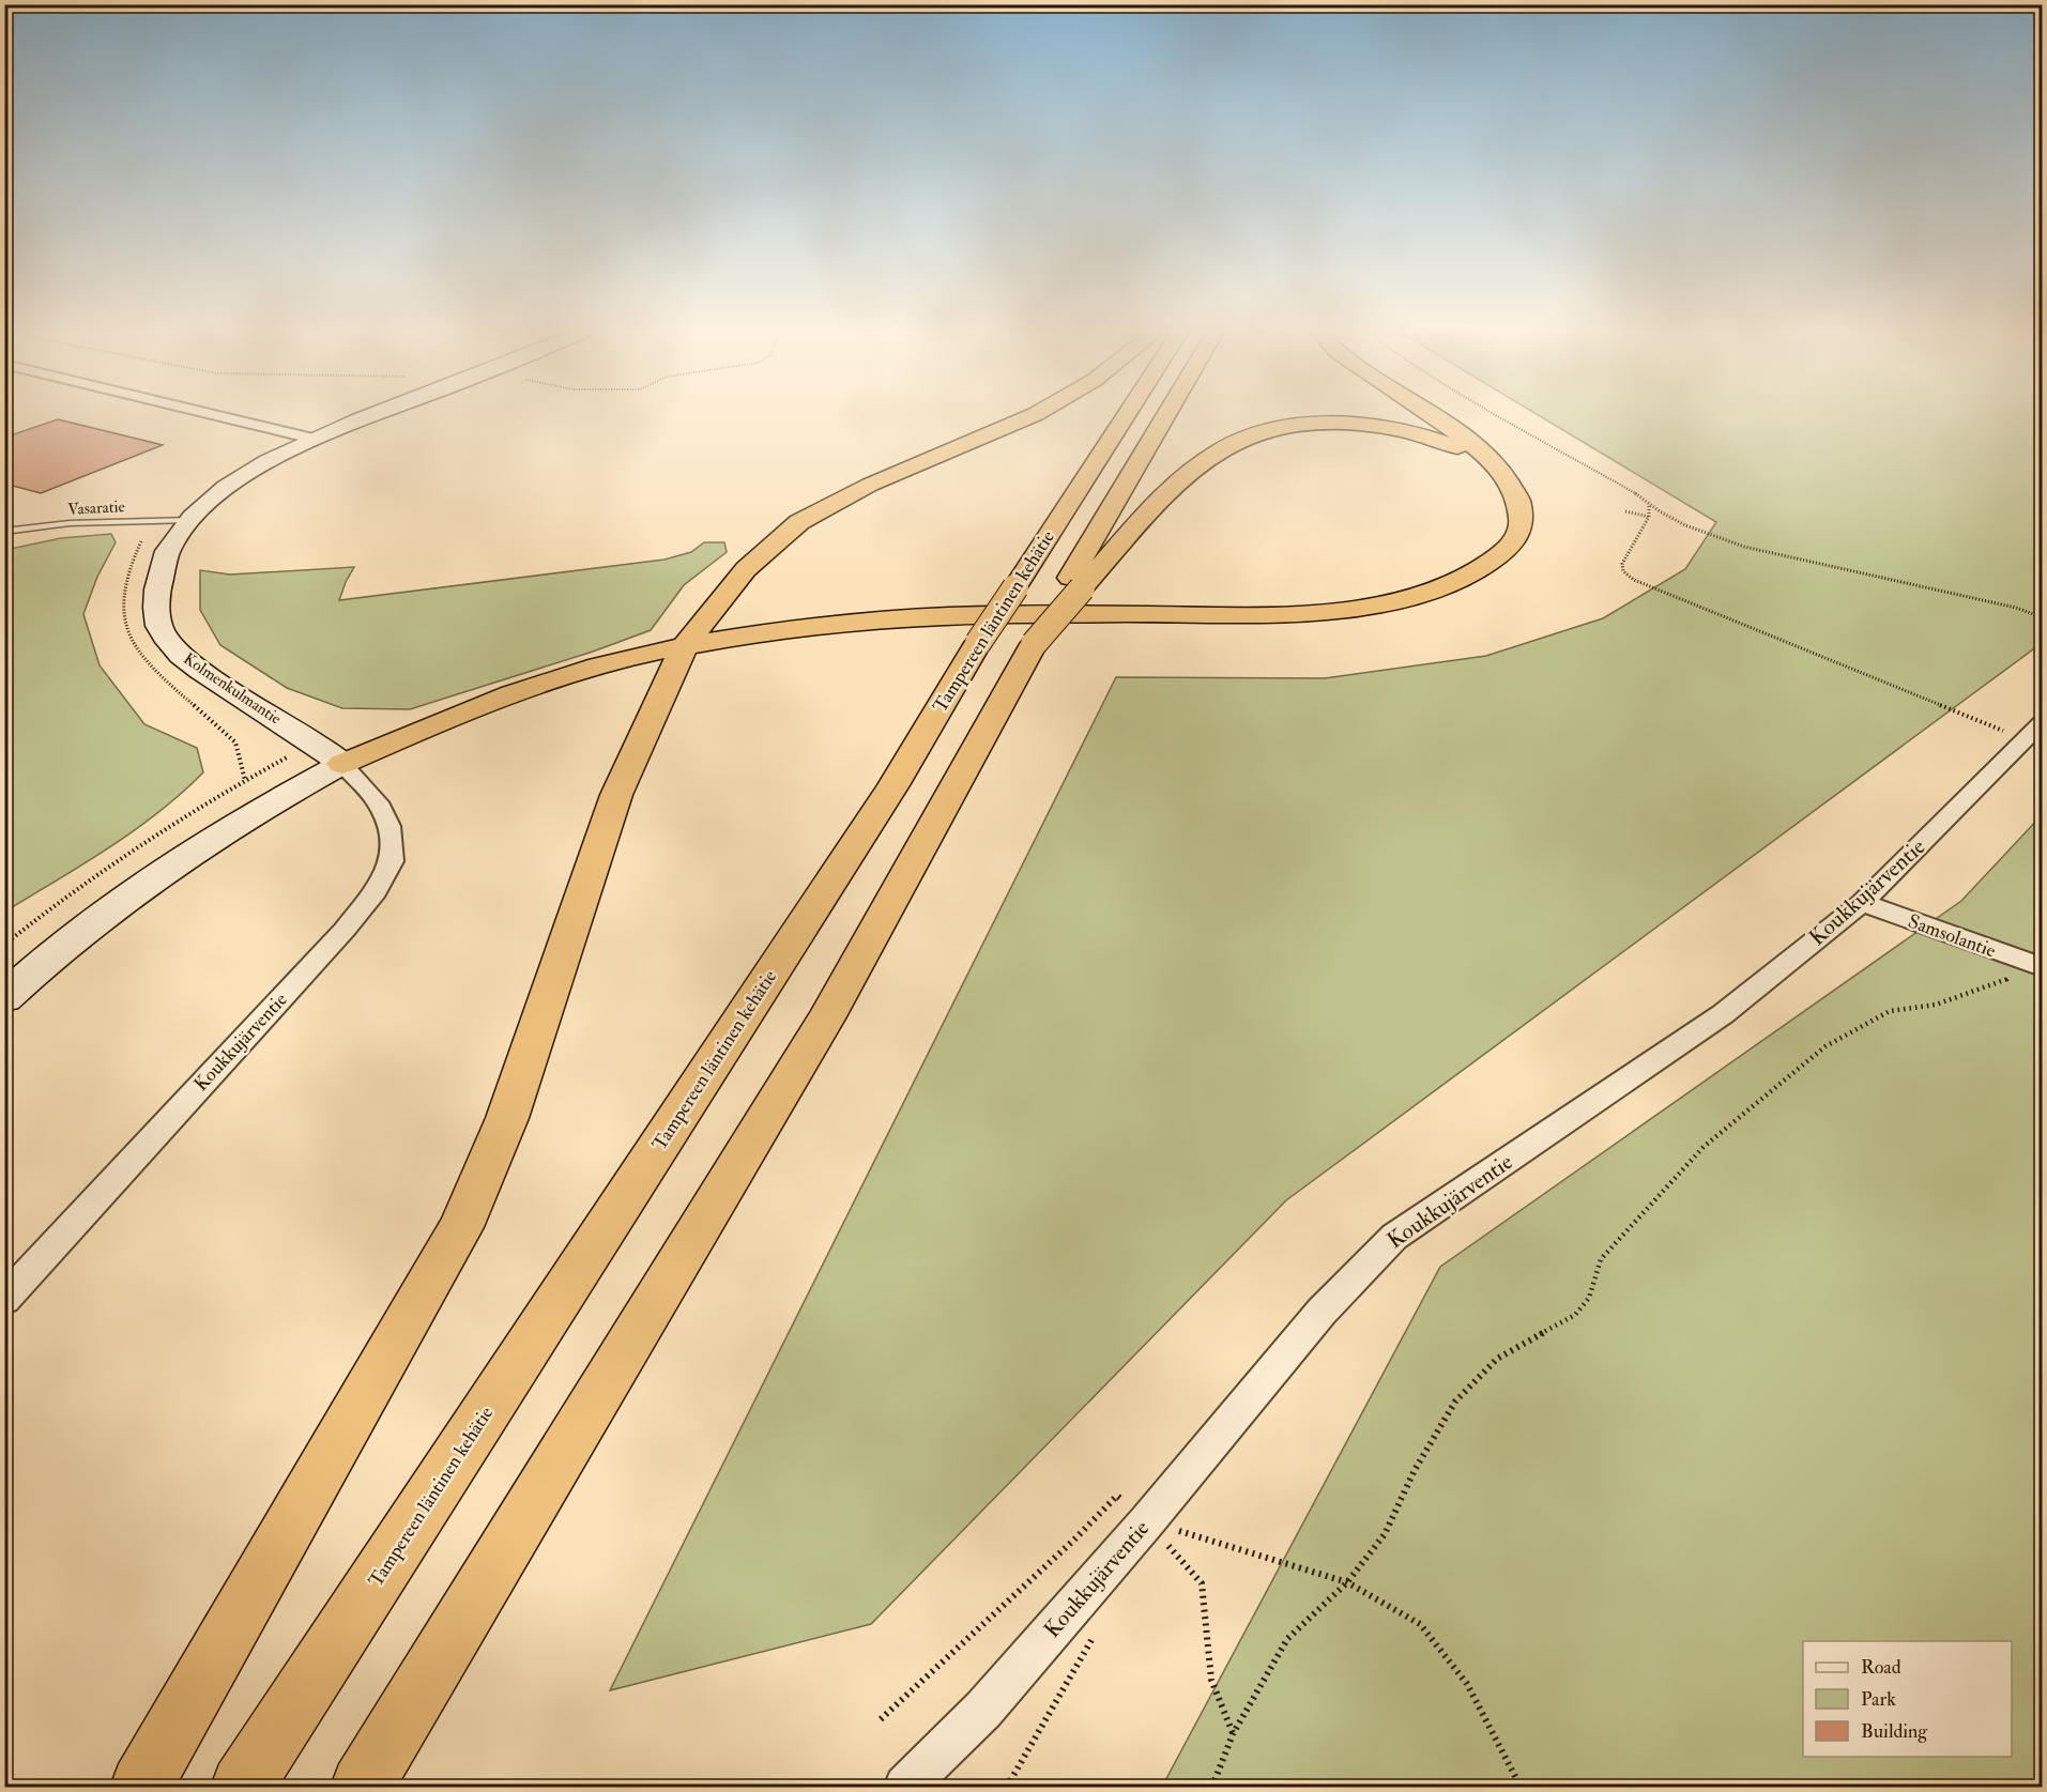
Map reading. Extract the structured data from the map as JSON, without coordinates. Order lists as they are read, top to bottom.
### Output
{
  "streets": {
    "highway": ["Tampereen läntinen kehätie"],
    "street": ["Kolmenkulmantie", "Koukkujärventie", "Samsolantie"],
    "lane": ["Vasaratie"]
  },
  "crossings": [
    ["Vasaratie", "Kolmenkulmantie"],
    ["Kolmenkulmantie", "Koukkujärventie"],
    ["Koukkujärventie", "Samsolantie"]
  ],
  "legend": ["Road", "Park", "Building"]
}
